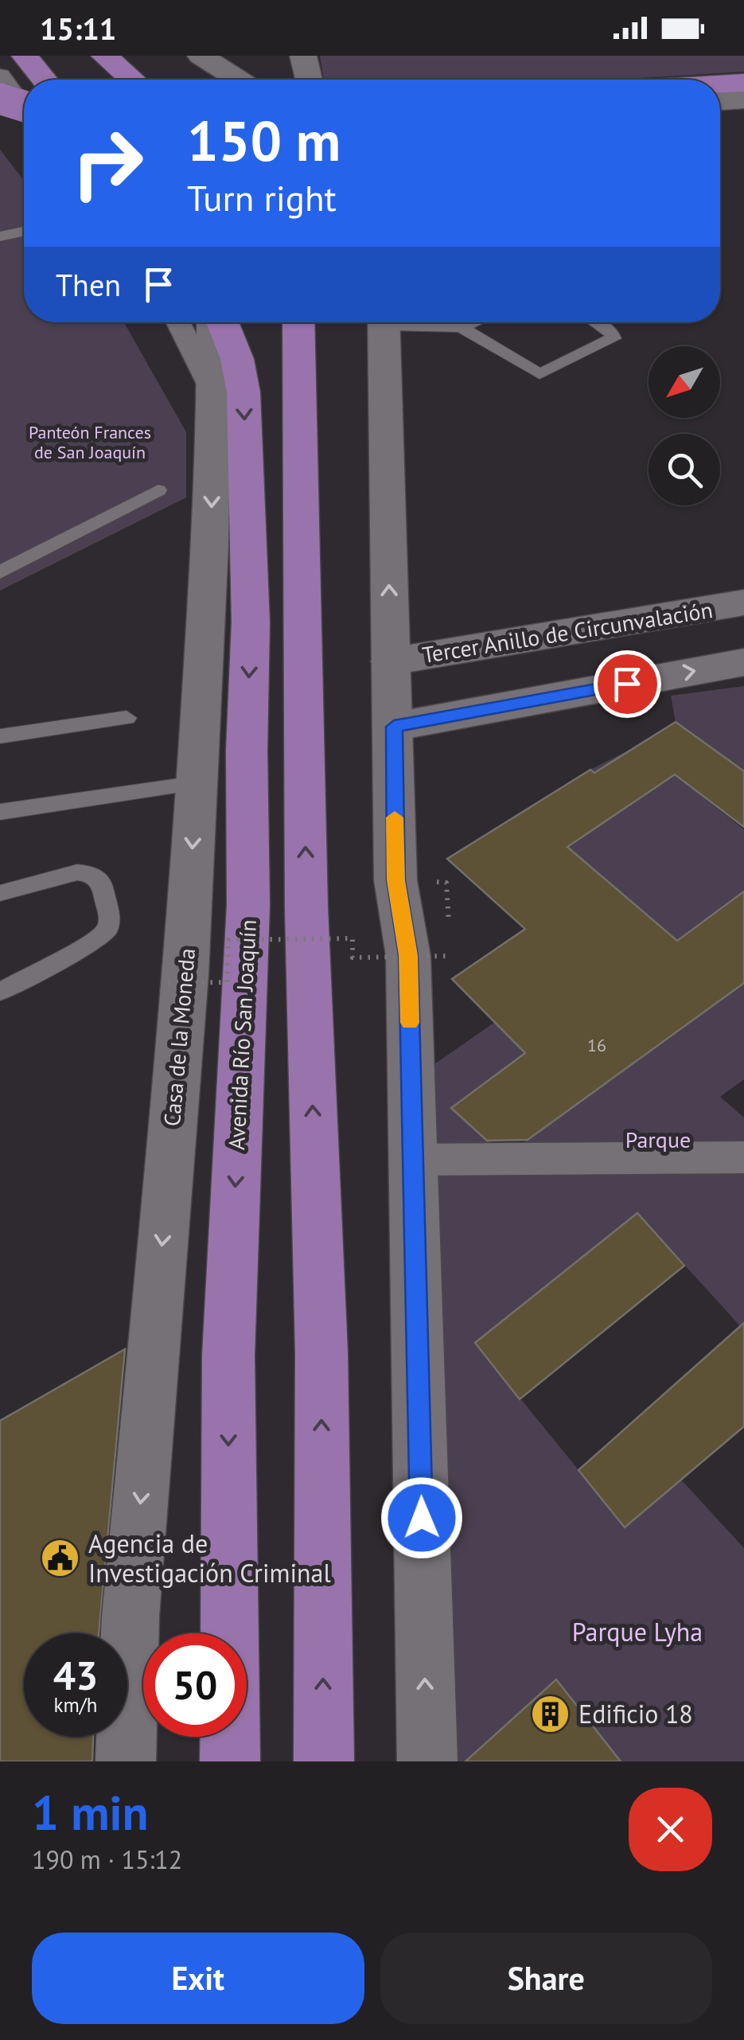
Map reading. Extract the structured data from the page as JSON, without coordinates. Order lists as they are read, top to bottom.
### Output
{
  "streets": {
    "highway": ["Avenida Río San Joaquín"],
    "main road": ["Tercer Anillo de Circunvalación", "Casa de la Moneda"]
  },
  "parks": ["Panteón Frances de San Joaquín", "Parque", "Parque Lyha"],
  "places": {
    "public building": ["Agencia de Investigación Criminal"],
    "building": ["Edificio 18"]
  },
  "house_numbers": ["16"],
  "north": "bottom left",
  "page": {
    "status": "15:11",
    "turn": ["150 m", "Turn right"],
    "then": "Then",
    "speed": "43 km/h",
    "limit": "50",
    "heading": ["1 min", "190 m · 15:12"],
    "buttons": ["Exit", "Share"]
  }
}
